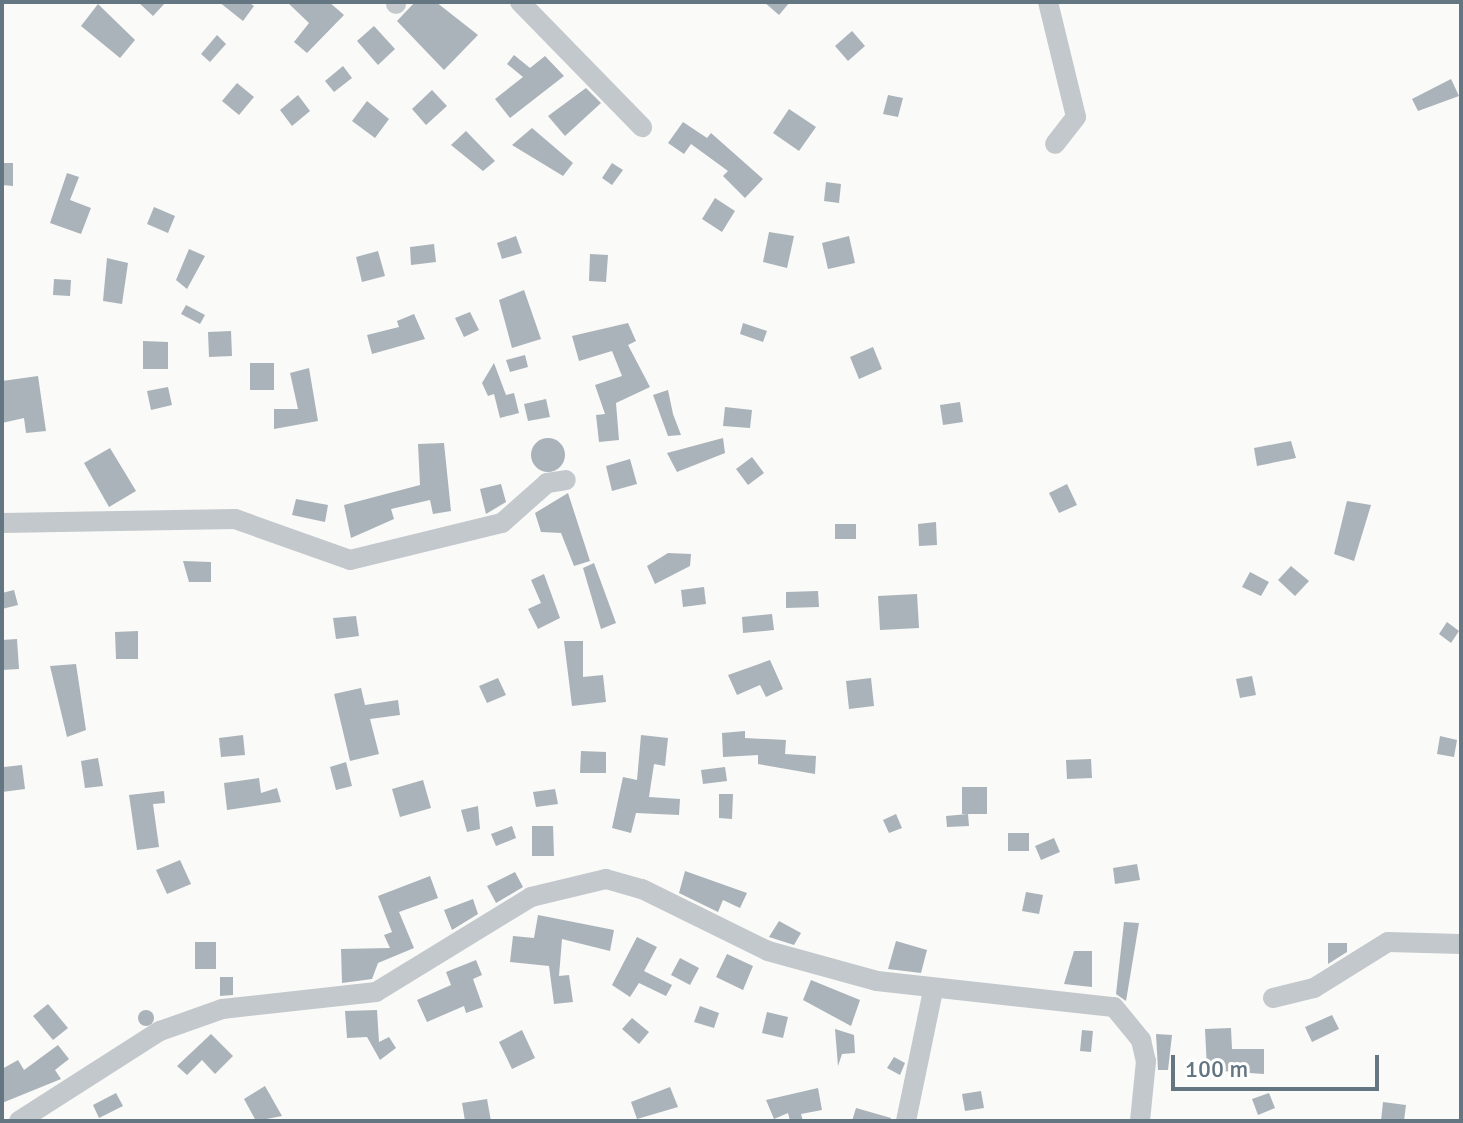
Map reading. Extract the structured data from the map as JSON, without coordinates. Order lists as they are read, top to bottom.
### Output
{
  "scale_bar": "100 m"
}
